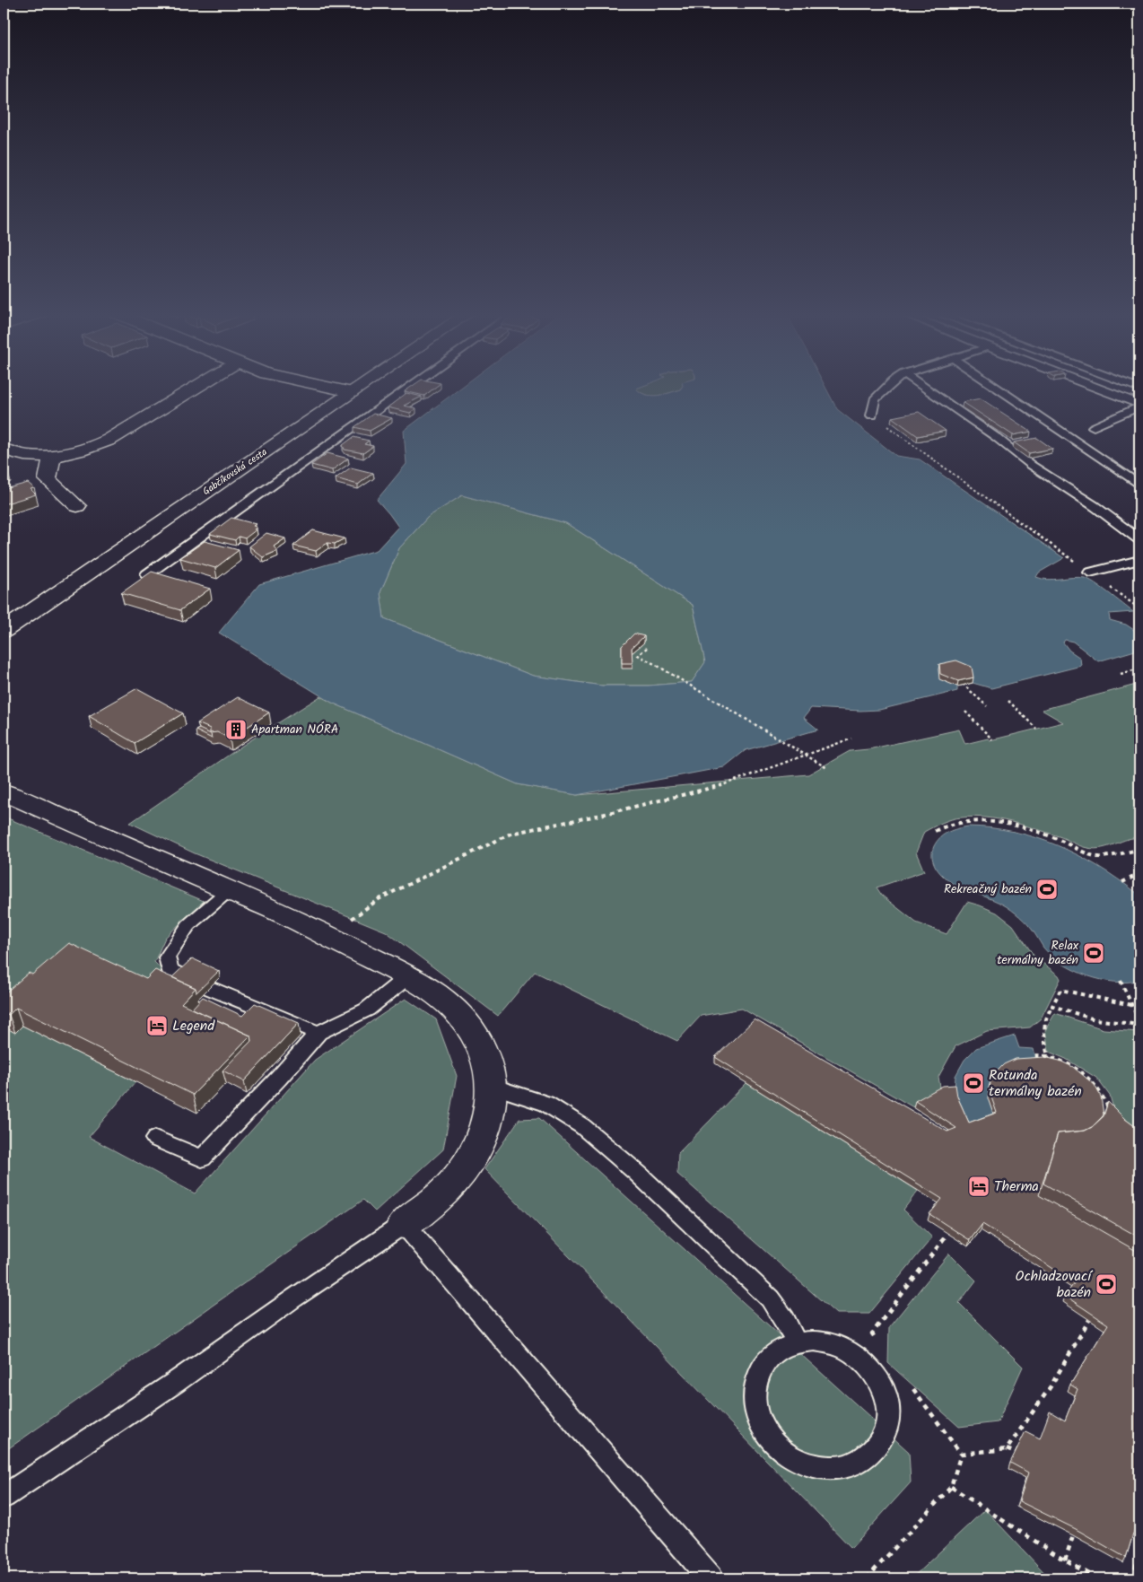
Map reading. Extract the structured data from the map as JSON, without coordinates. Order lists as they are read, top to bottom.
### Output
{
  "streets": {
    "street": ["Gabčíkovská cesta"]
  },
  "places": {
    "building": ["Apartman NÓRA"],
    "sports": [
      "Rekreačný bazén",
      "Relax termálny bazén",
      "Rotunda termálny bazén",
      "Ochladzovací bazén"
    ],
    "hotel": ["Legend", "Therma"]
  }
}
